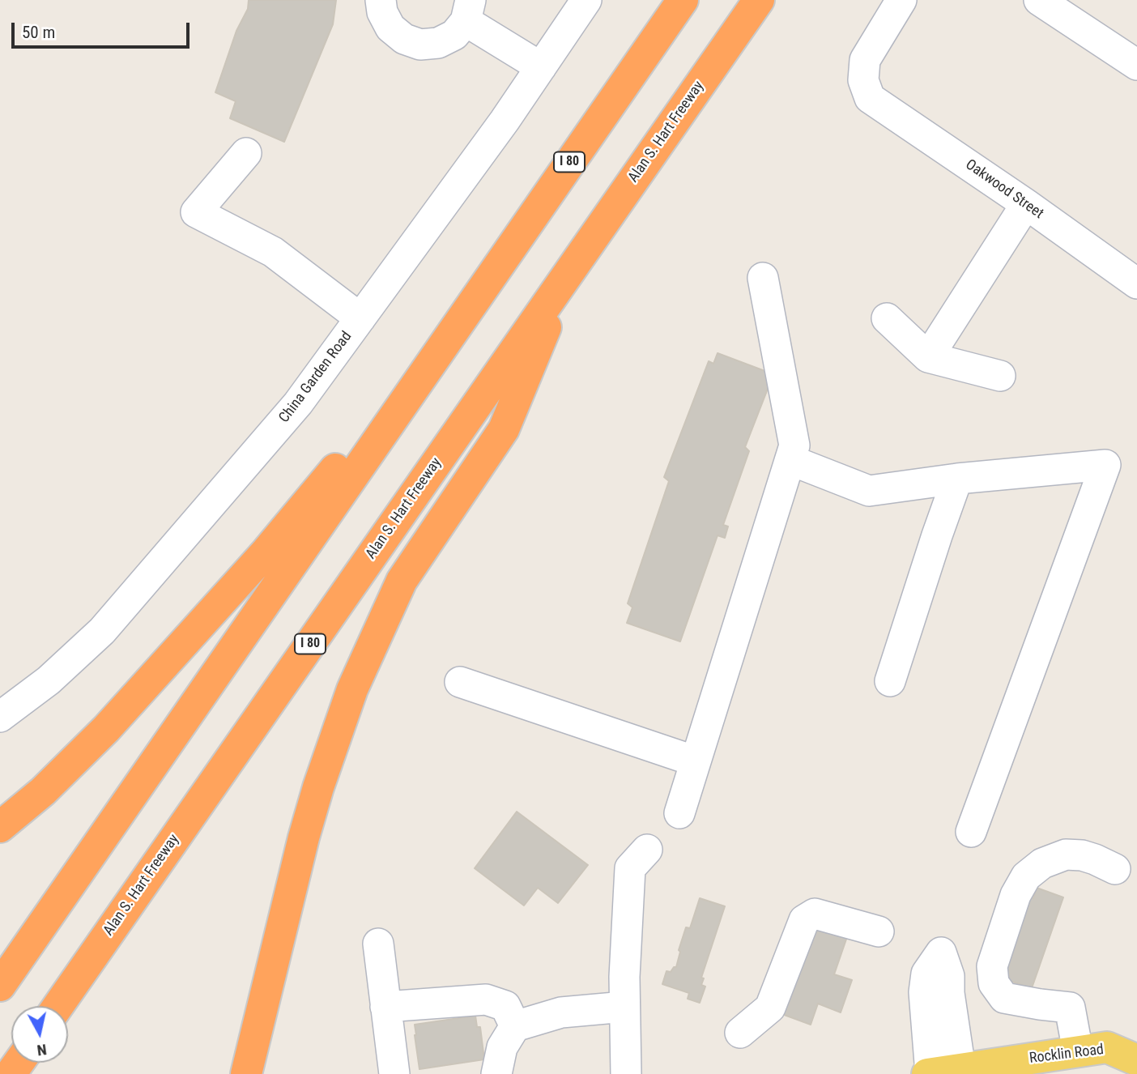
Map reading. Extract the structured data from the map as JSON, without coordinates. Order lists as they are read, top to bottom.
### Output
{
  "streets": {
    "highway": ["Alan S. Hart Freeway", "I 80"],
    "main road": ["Rocklin Road"],
    "street": ["Oakwood Street", "China Garden Road"]
  },
  "scale_bar": "50 m",
  "north": "bottom"
}
